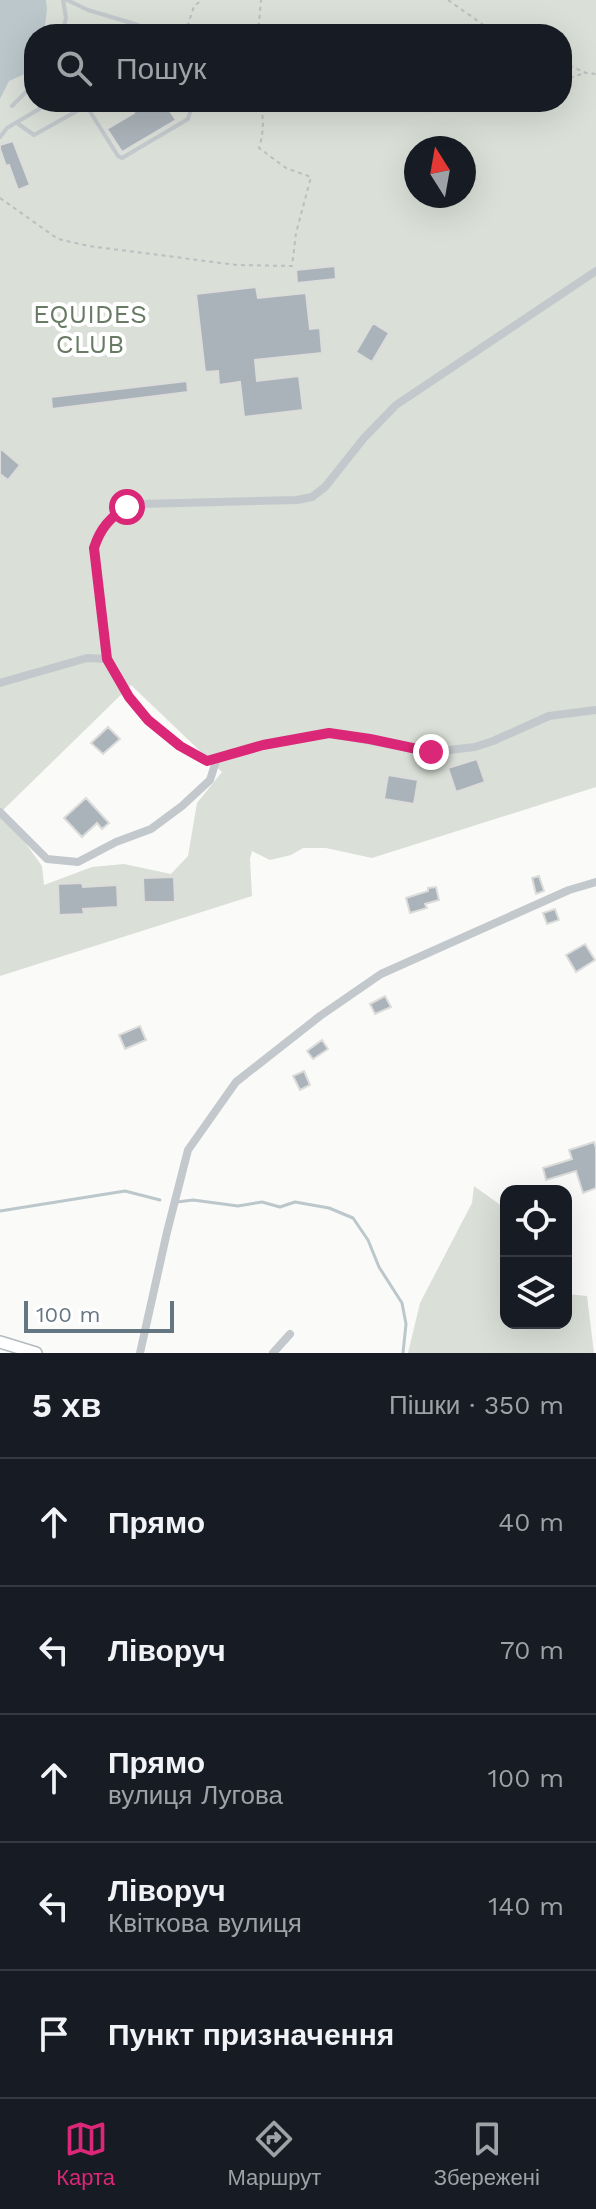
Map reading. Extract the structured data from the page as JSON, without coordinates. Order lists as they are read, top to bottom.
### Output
{
  "parks": ["EQUIDES CLUB"],
  "scale_bar": "100 m",
  "north": "top",
  "page": {
    "search": "Пошук",
    "scale": "100 m",
    "heading": ["5 хв", "Пішки · 350 m"],
    "list": [
      ["Прямо", "40 m"],
      ["Ліворуч", "70 m"],
      ["Прямо", "вулиця Лугова", "100 m"],
      ["Ліворуч", "Квіткова вулиця", "140 m"],
      "Пункт призначення"
    ],
    "nav": ["Карта", "Маршрут", "Збережені"]
  }
}
